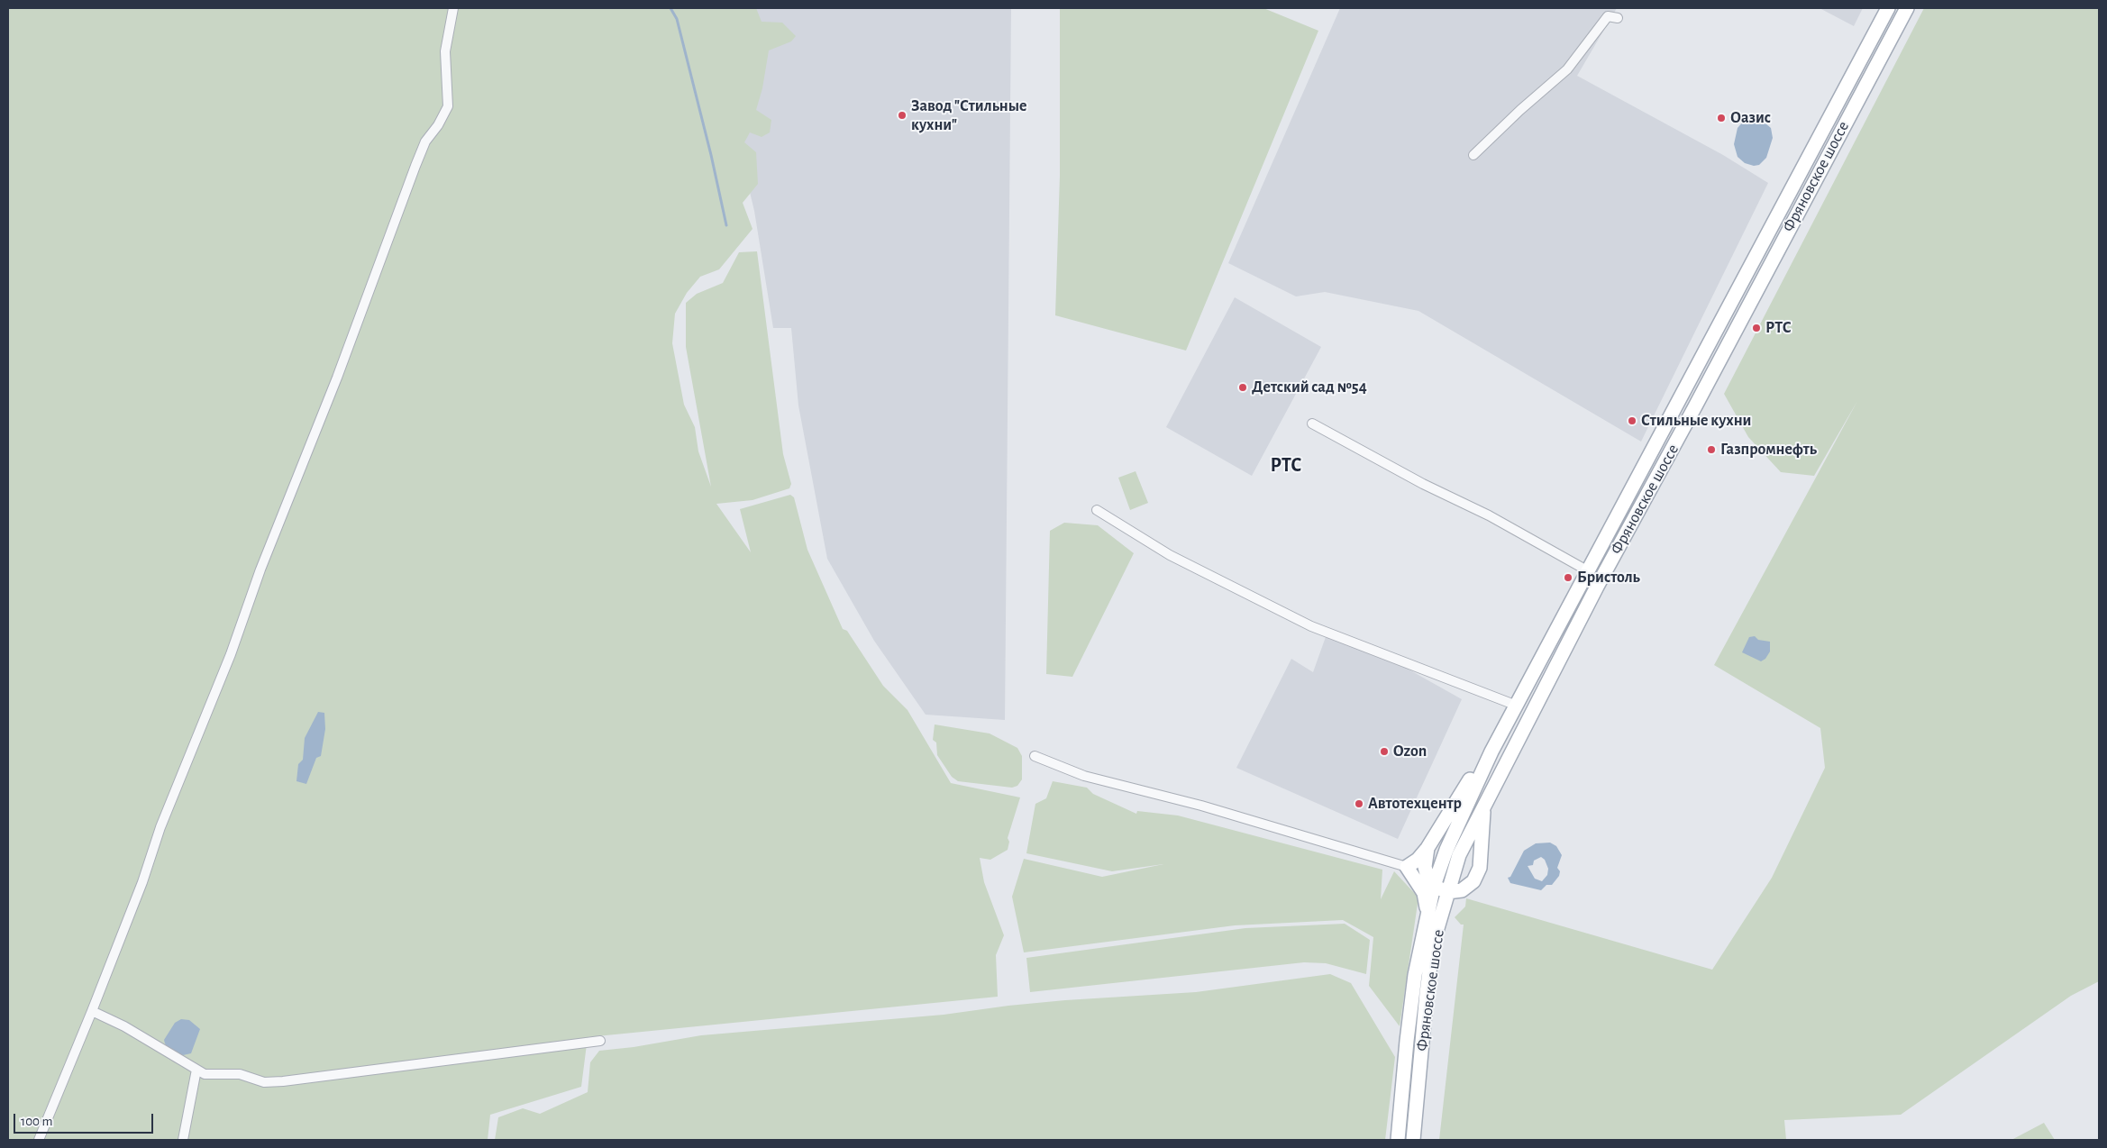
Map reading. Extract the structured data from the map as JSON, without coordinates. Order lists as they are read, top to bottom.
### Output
{
  "streets": {
    "main road": ["Фряновское шоссе"]
  },
  "districts": ["РТС"],
  "places": [
    "Завод \"Стильные кухни\"",
    "Оазис",
    "РТС",
    "Детский сад №54",
    "Стильные кухни",
    "Газпромнефть",
    "Бристоль",
    "Ozon",
    "Автотехцентр"
  ],
  "scale_bar": "100 m"
}
